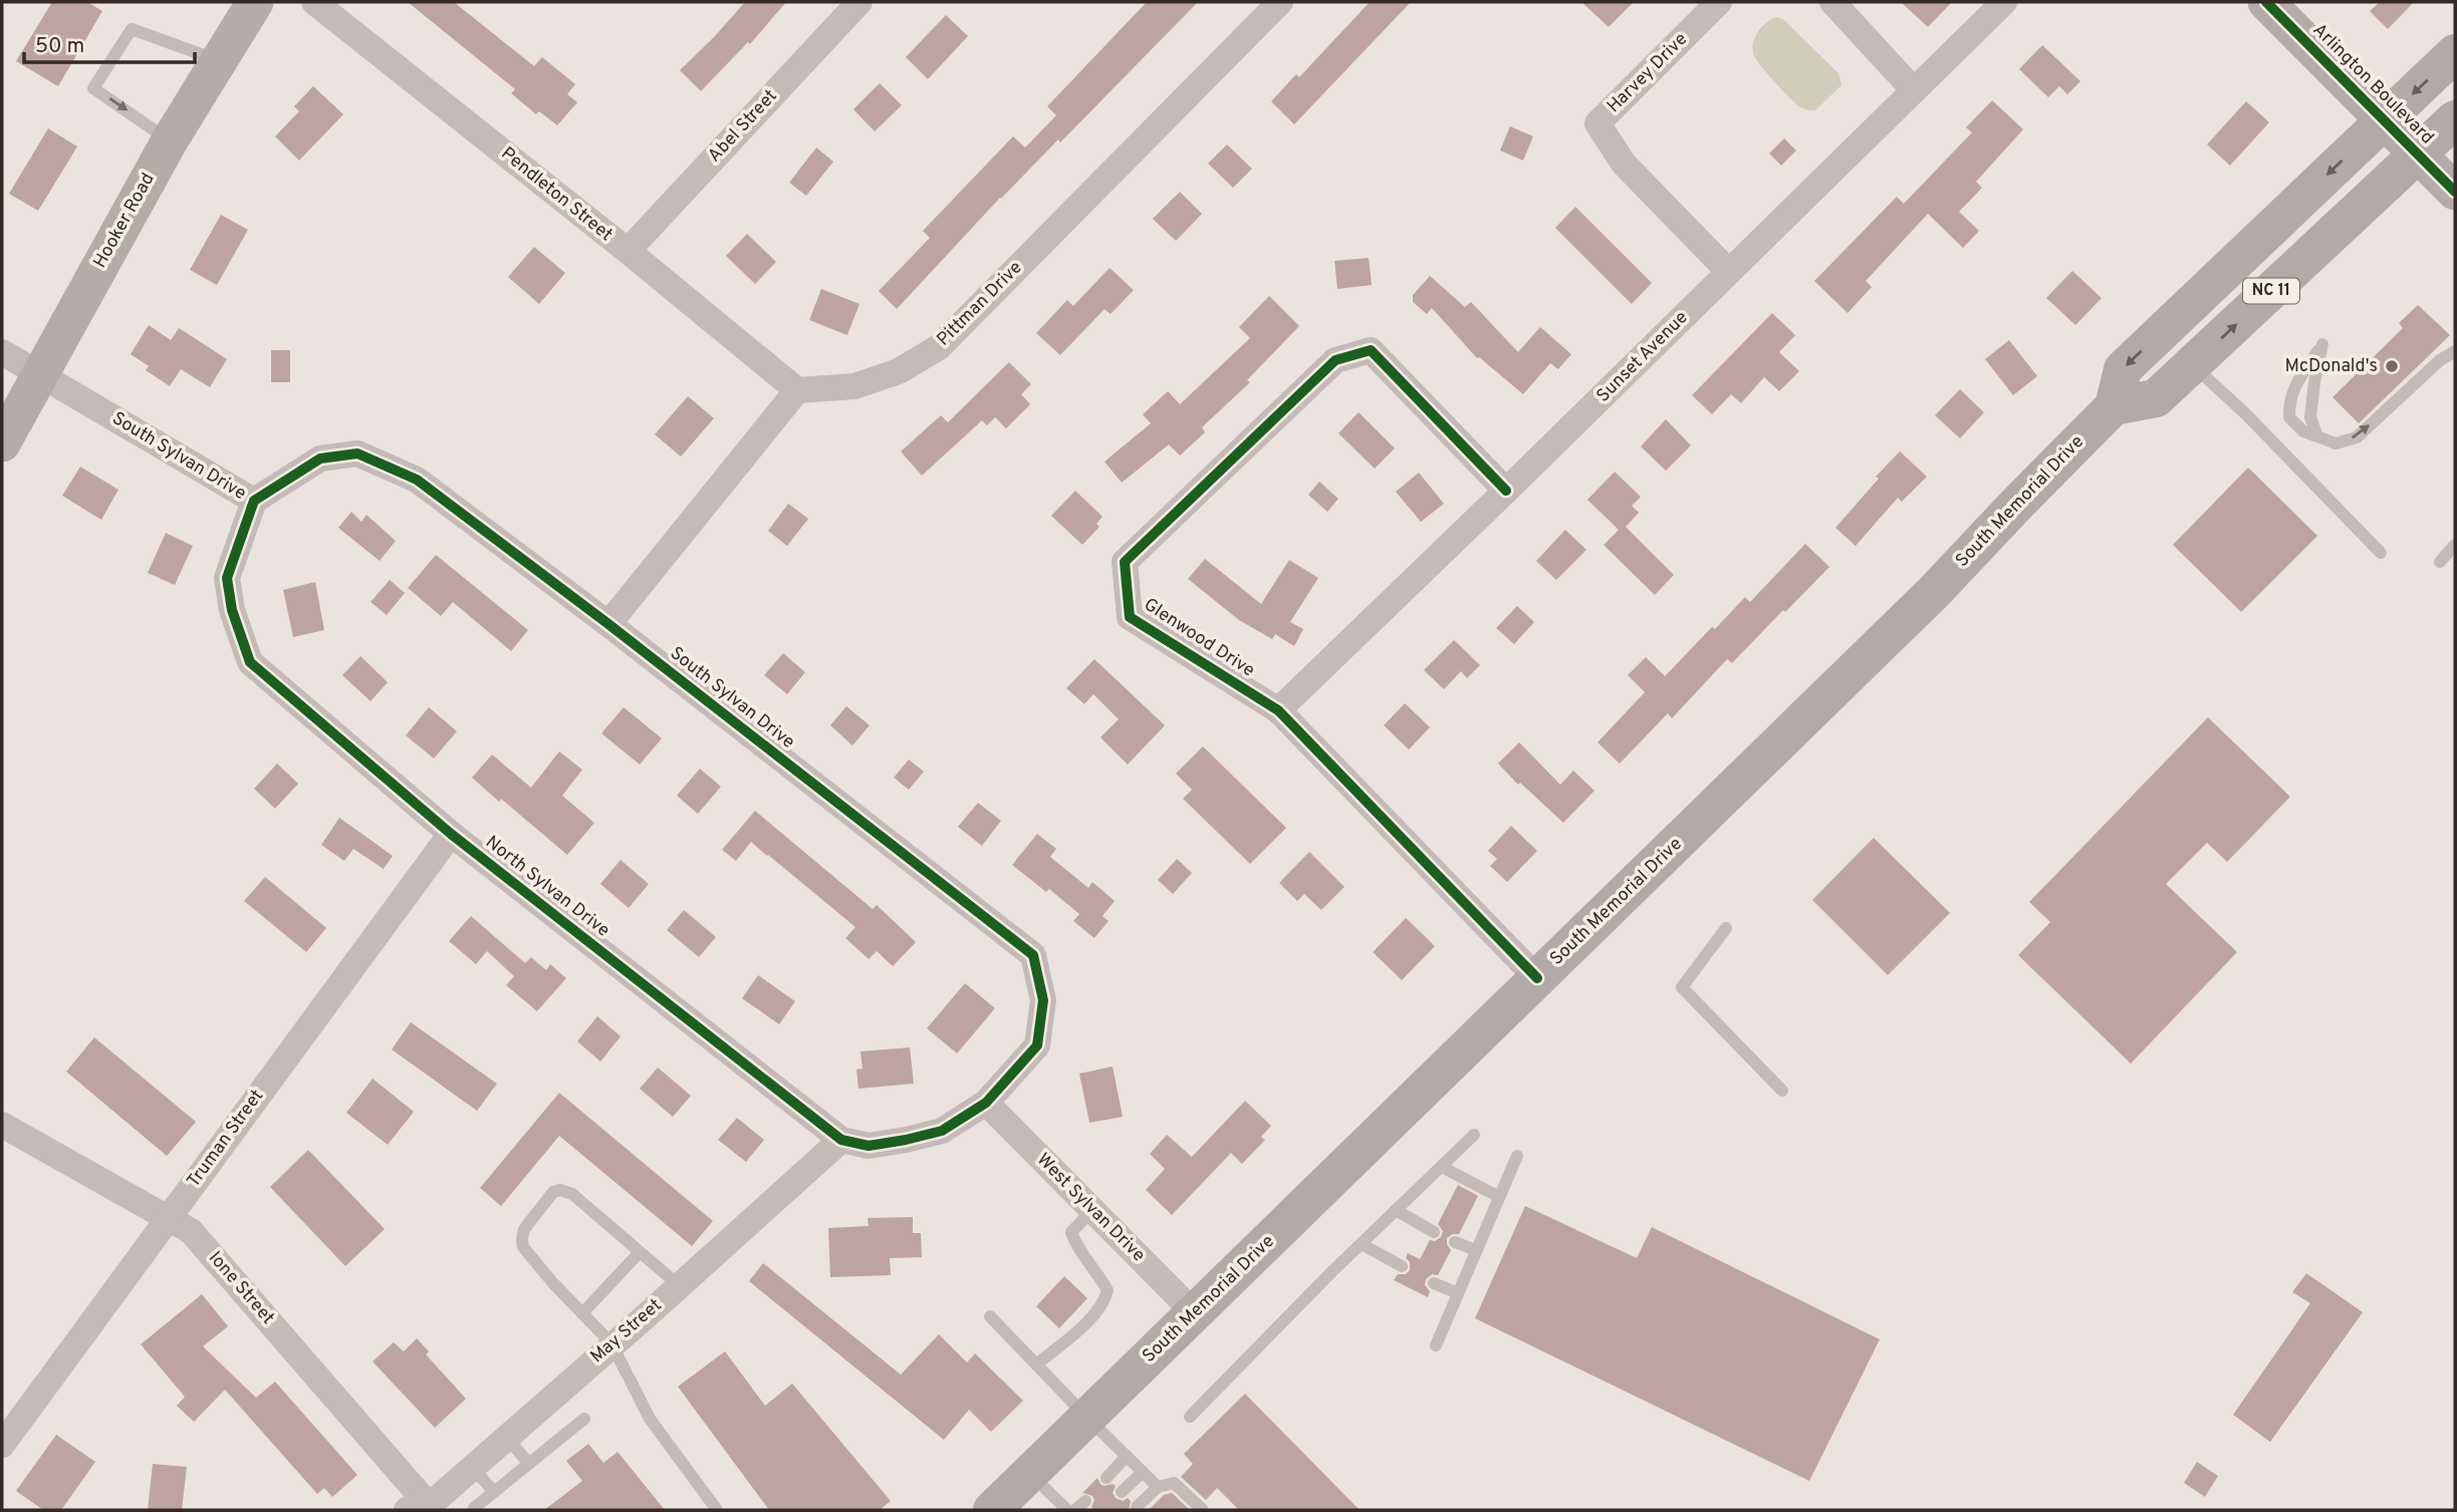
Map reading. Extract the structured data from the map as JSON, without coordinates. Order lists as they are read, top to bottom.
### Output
{
  "streets": {
    "main road": [
      "Arlington Boulevard",
      "Hooker Road",
      "NC 11",
      "South Memorial Drive"
    ],
    "street": [
      "Harvey Drive",
      "Abel Street",
      "Pendleton Street",
      "Pittman Drive",
      "Sunset Avenue",
      "South Sylvan Drive",
      "Glenwood Drive",
      "North Sylvan Drive",
      "Truman Street",
      "West Sylvan Drive",
      "Ione Street",
      "May Street"
    ]
  },
  "crossings": [
    ["Harvey Drive", "Sunset Avenue"],
    ["Arlington Boulevard", "NC 11"],
    ["Abel Street", "Pendleton Street"],
    ["Pendleton Street", "Pittman Drive"],
    ["Hooker Road", "South Sylvan Drive"],
    ["NC 11", "South Memorial Drive"],
    ["Sunset Avenue", "Glenwood Drive"],
    ["South Sylvan Drive", "North Sylvan Drive"],
    ["South Sylvan Drive", "West Sylvan Drive"],
    ["South Memorial Drive", "Glenwood Drive"],
    ["South Memorial Drive", "West Sylvan Drive"],
    ["North Sylvan Drive", "Truman Street"],
    ["North Sylvan Drive", "May Street"],
    ["Truman Street", "Ione Street"],
    ["Ione Street", "May Street"]
  ],
  "places": ["McDonald's"],
  "scale_bar": "50 m"
}
